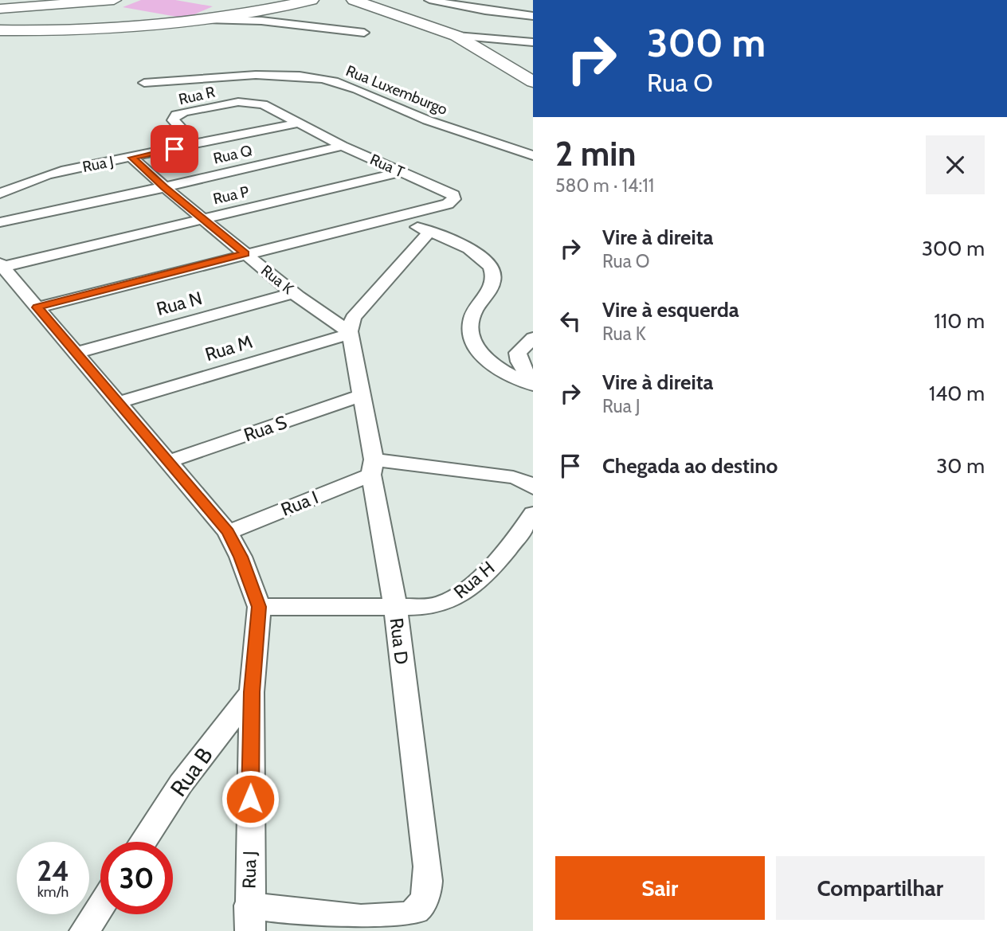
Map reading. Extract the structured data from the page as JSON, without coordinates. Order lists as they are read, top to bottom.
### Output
{
  "streets": {
    "street": [
      "Rua Luxemburgo",
      "Rua R",
      "Rua Q",
      "Rua J",
      "Rua T",
      "Rua P",
      "Rua K",
      "Rua N",
      "Rua M",
      "Rua S",
      "Rua I",
      "Rua H",
      "Rua D",
      "Rua B"
    ]
  },
  "crossings": [
    ["Rua R", "Rua J"],
    ["Rua R", "Rua T"],
    ["Rua Q", "Rua T"],
    ["Rua Q", "Rua K"],
    ["Rua J", "Rua T"],
    ["Rua J", "Rua P"],
    ["Rua J", "Rua K"],
    ["Rua J", "Rua N"],
    ["Rua J", "Rua M"],
    ["Rua J", "Rua S"],
    ["Rua J", "Rua I"],
    ["Rua J", "Rua H"],
    ["Rua J", "Rua D"],
    ["Rua J", "Rua B"],
    ["Rua T", "Rua P"],
    ["Rua T", "Rua K"],
    ["Rua P", "Rua K"],
    ["Rua K", "Rua N"],
    ["Rua K", "Rua M"],
    ["Rua K", "Rua D"],
    ["Rua M", "Rua D"],
    ["Rua S", "Rua D"],
    ["Rua I", "Rua D"],
    ["Rua H", "Rua D"]
  ],
  "page": {
    "turn": ["300 m", "Rua O"],
    "heading": ["2 min", "580 m · 14:11"],
    "list": [
      {
        "name": "Vire à direita",
        "note": "Rua O",
        "value": "300 m"
      },
      {
        "name": "Vire à esquerda",
        "note": "Rua K",
        "value": "110 m"
      },
      {
        "name": "Vire à direita",
        "note": "Rua J",
        "value": "140 m"
      },
      {
        "name": "Chegada ao destino",
        "value": "30 m"
      }
    ],
    "speed": "24 km/h",
    "limit": "30",
    "buttons": ["Sair", "Compartilhar"]
  }
}
